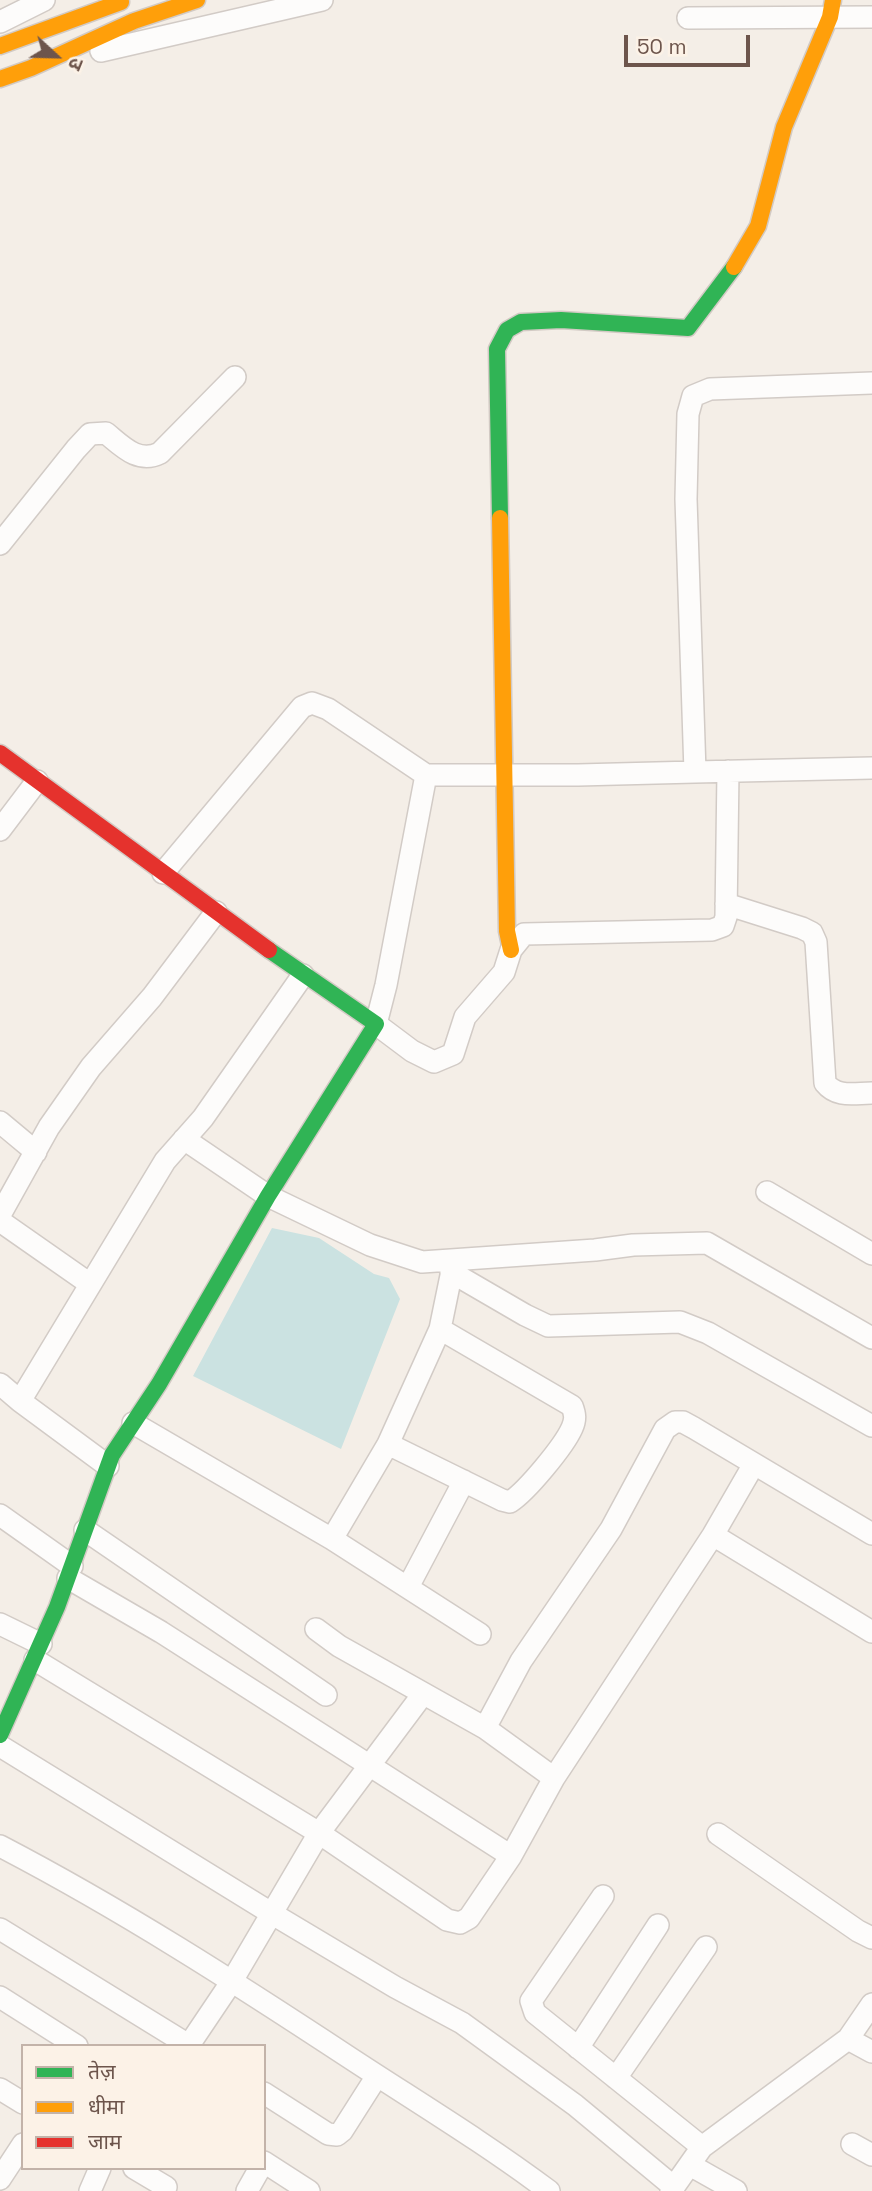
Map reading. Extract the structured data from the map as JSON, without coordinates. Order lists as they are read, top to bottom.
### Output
{
  "legend": ["तेज़", "धीमा", "जाम"],
  "scale_bar": "50 m",
  "north": "right"
}
